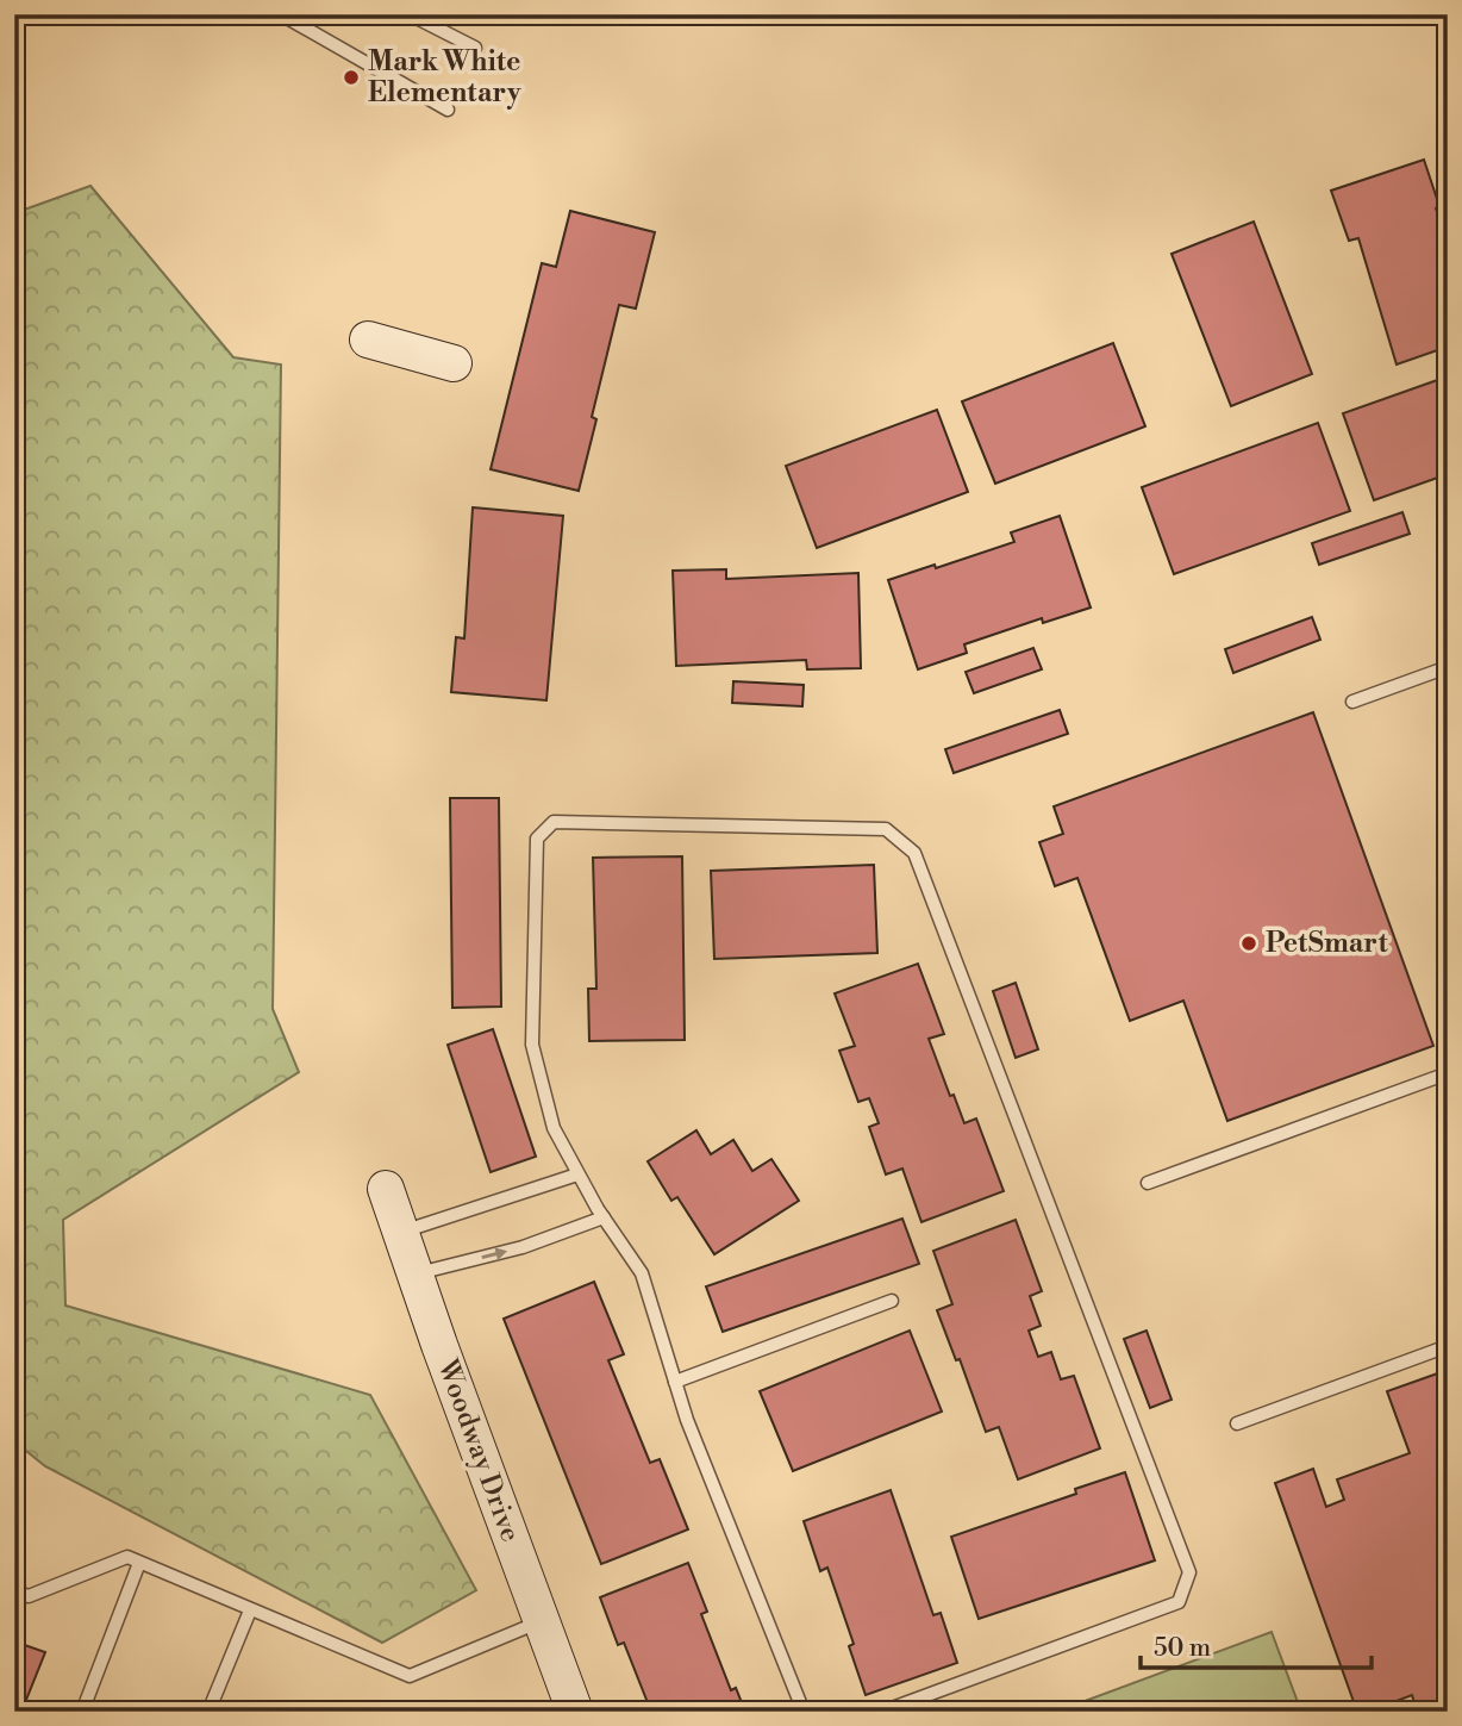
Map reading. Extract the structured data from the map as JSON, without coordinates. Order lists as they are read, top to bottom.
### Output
{
  "streets": {
    "street": ["Woodway Drive"]
  },
  "places": ["Mark White Elementary", "PetSmart"],
  "scale_bar": "50 m"
}
